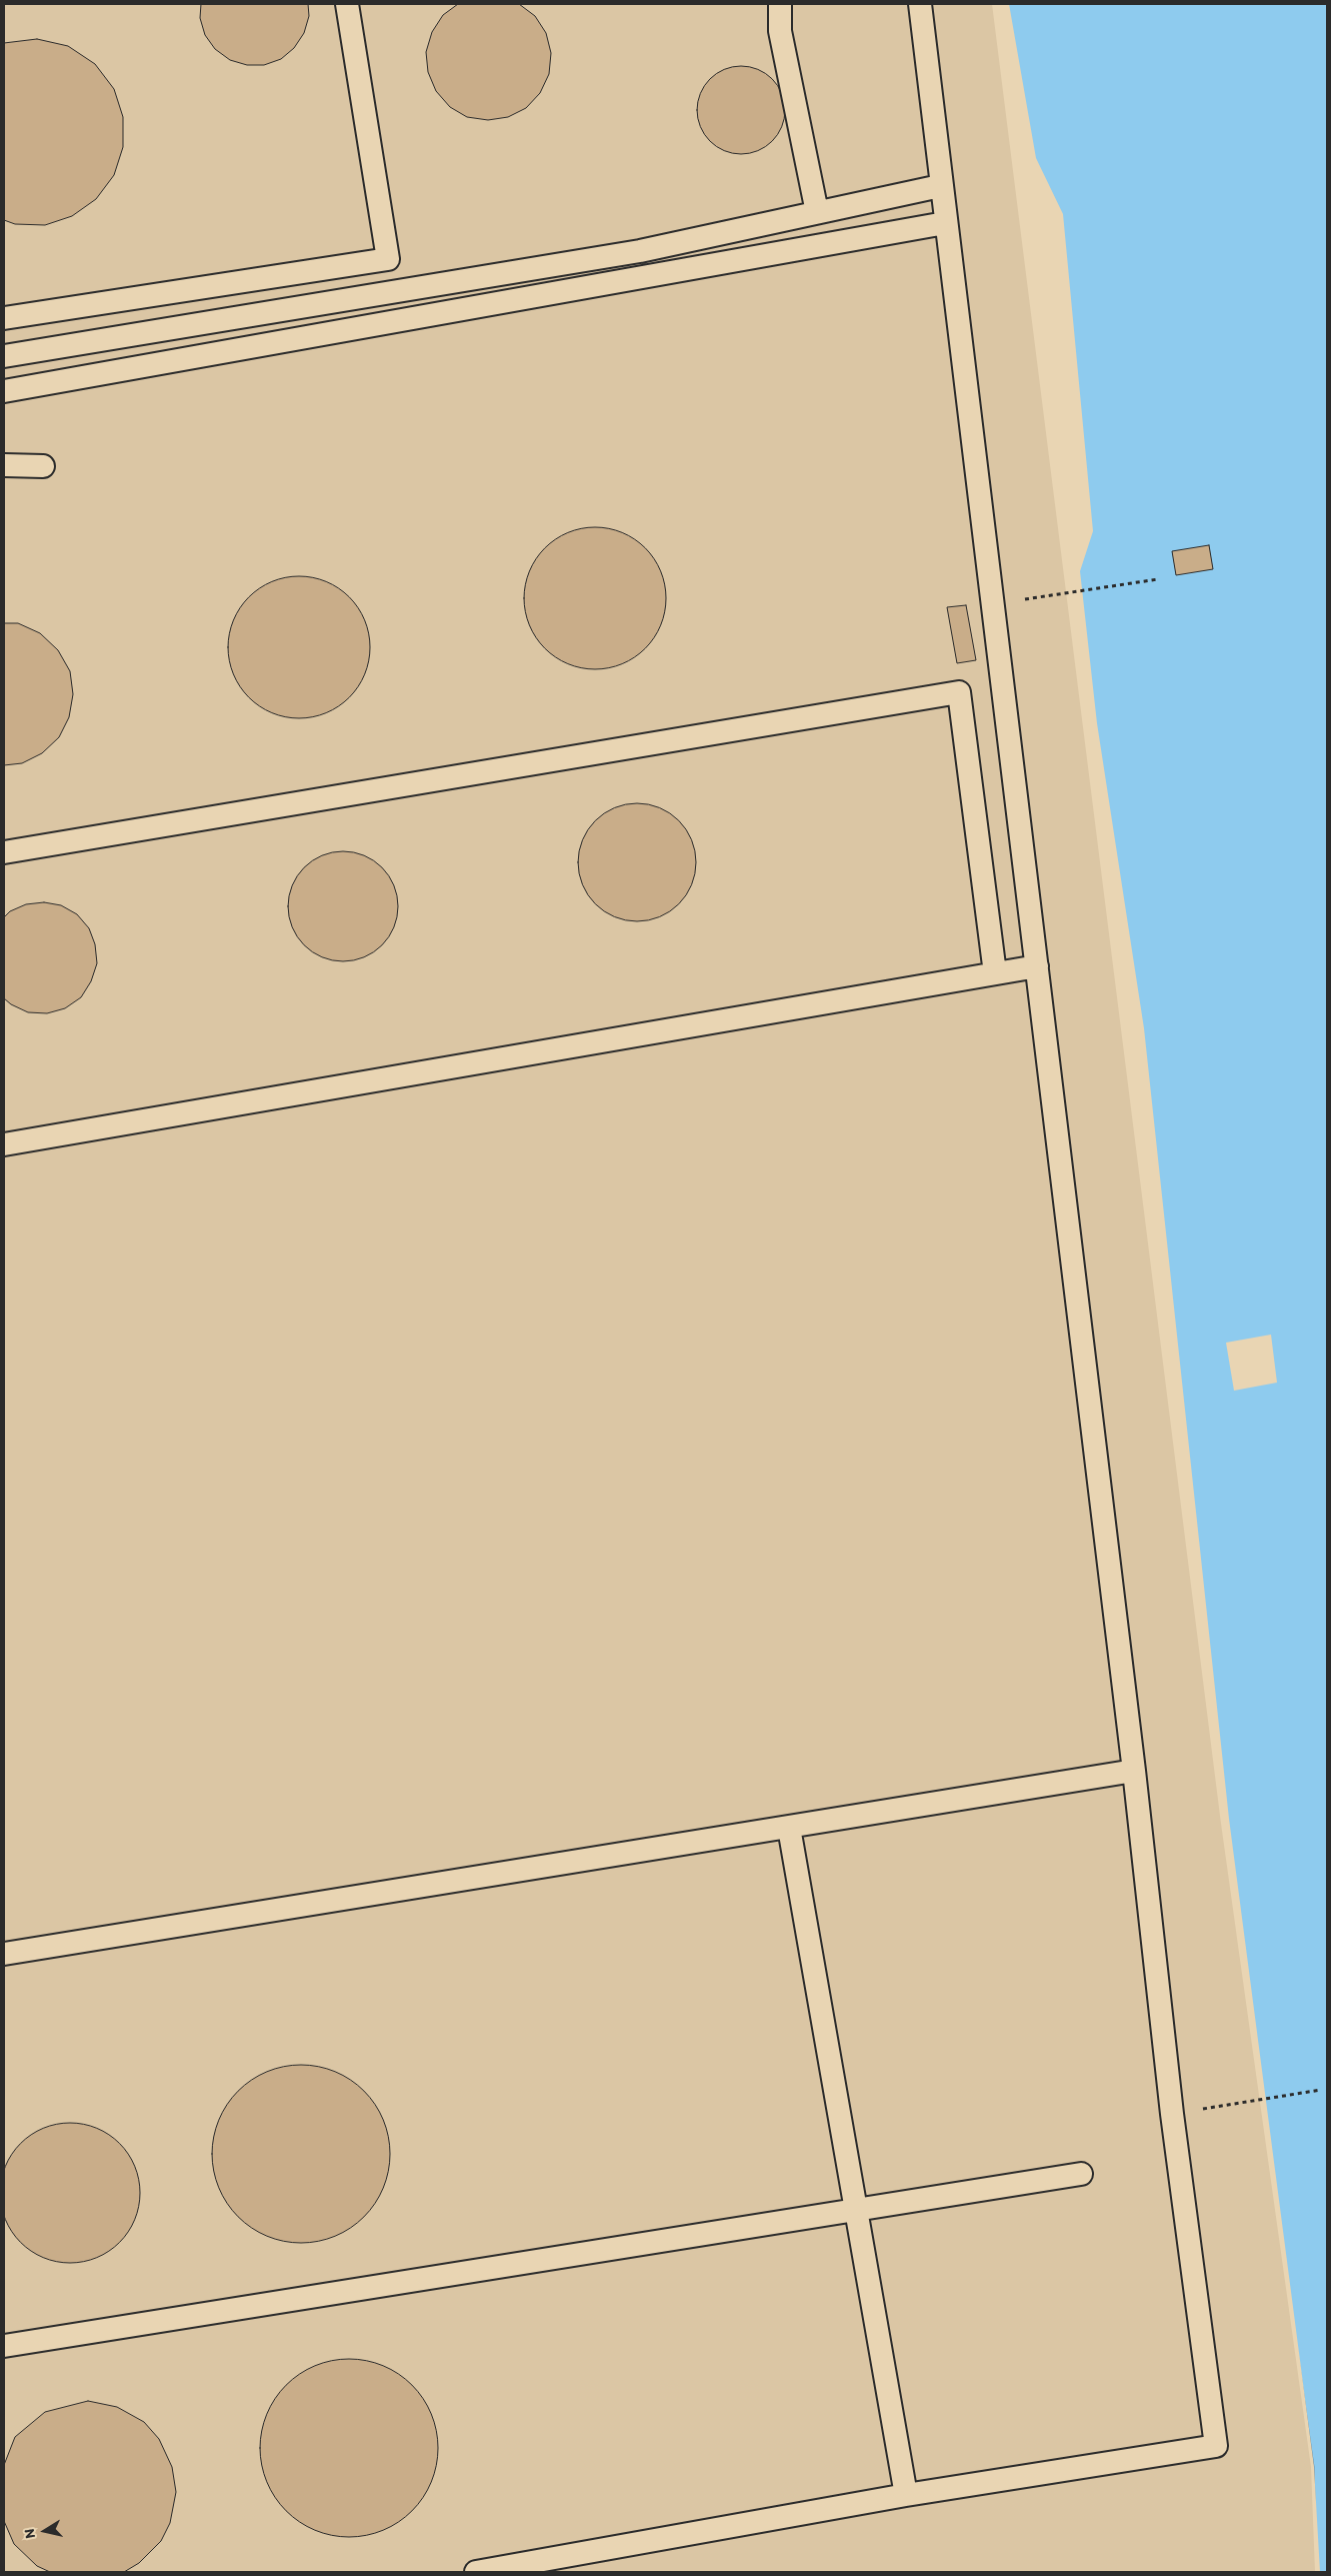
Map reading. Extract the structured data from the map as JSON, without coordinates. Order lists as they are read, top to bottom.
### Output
{
  "north": "left"
}
